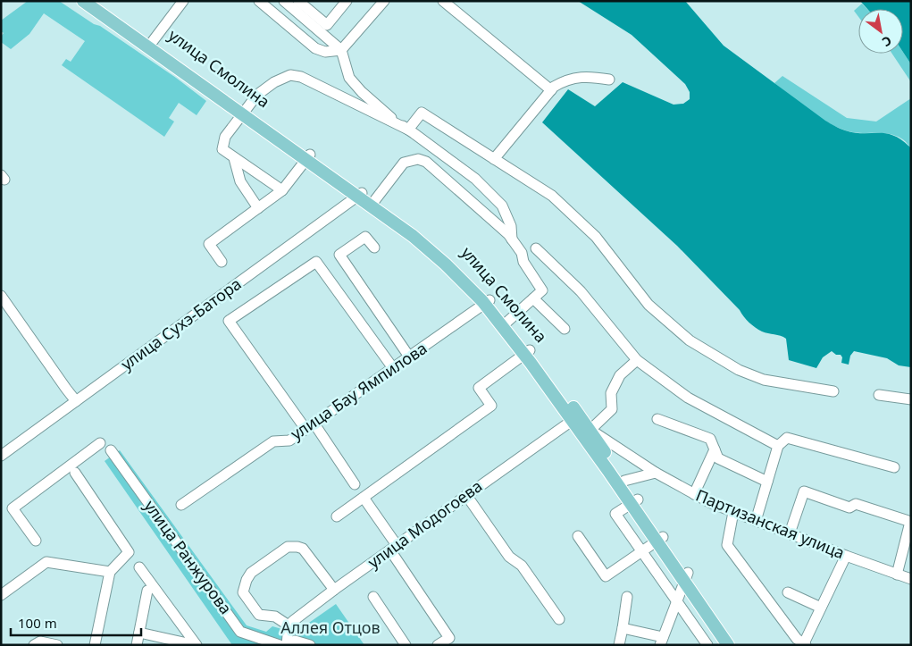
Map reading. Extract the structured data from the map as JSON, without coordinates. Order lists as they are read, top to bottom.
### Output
{
  "streets": {
    "main road": ["улица Смолина"],
    "street": [
      "улица Сухэ-Батора",
      "улица Бау Ямпилова",
      "улица Модогоева",
      "Партизанская улица",
      "улица Ранжурова"
    ]
  },
  "crossings": [
    ["улица Смолина", "улица Сухэ-Батора"],
    ["улица Смолина", "улица Бау Ямпилова"],
    ["улица Смолина", "улица Модогоева"],
    ["улица Смолина", "Партизанская улица"]
  ],
  "parks": ["Аллея Отцов"],
  "scale_bar": "100 m",
  "north": "bottom right"
}
